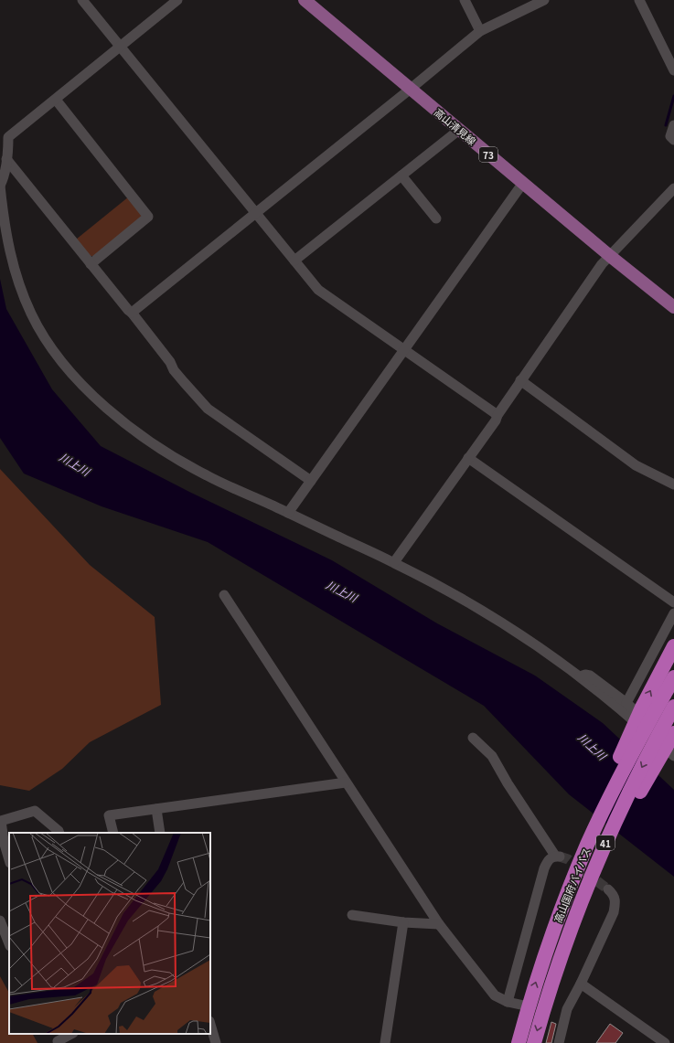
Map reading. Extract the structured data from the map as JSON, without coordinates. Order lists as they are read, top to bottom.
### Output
{
  "streets": {
    "highway": ["41", "高山国府バイパス"],
    "main road": ["高山清見線", "73"]
  },
  "crossings": [
    ["41", "高山国府バイパス"]
  ],
  "water": ["川上川"]
}
